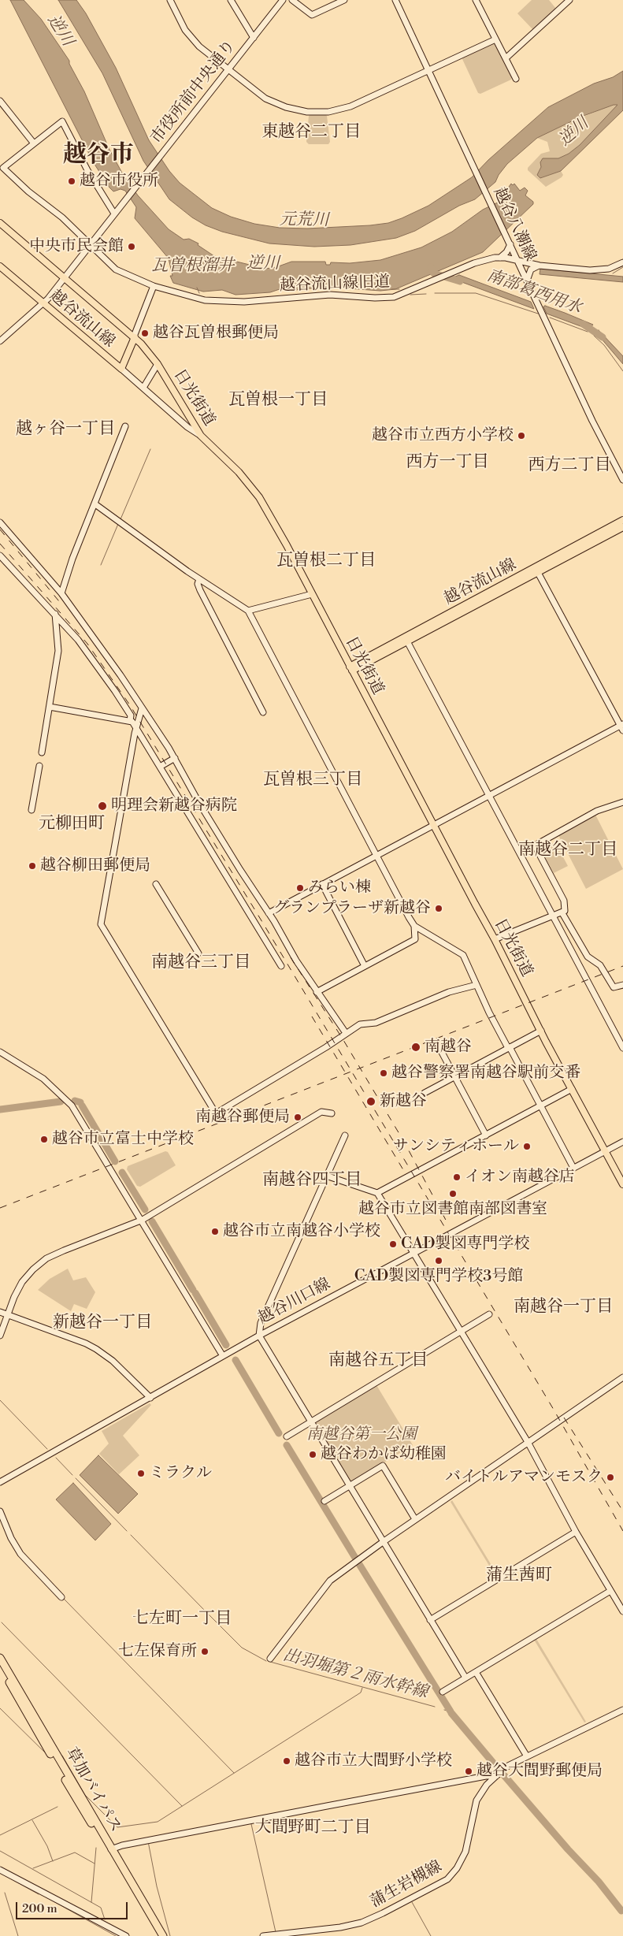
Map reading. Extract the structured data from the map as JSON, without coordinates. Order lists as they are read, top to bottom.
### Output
{
  "streets": {
    "highway": ["草加バイパス"],
    "main road": ["越谷流山線", "日光街道"],
    "street": [
      "市役所前中央通り",
      "越谷八潮線",
      "越谷流山線旧道",
      "越谷川口線",
      "蒲生岩槻線"
    ]
  },
  "crossings": [
    ["市役所前中央通り", "越谷流山線旧道"],
    ["市役所前中央通り", "越谷流山線"],
    ["市役所前中央通り", "日光街道"],
    ["越谷八潮線", "越谷流山線旧道"],
    ["越谷流山線", "日光街道"],
    ["日光街道", "越谷川口線"]
  ],
  "districts": [
    "東越谷二丁目",
    "越谷市",
    "瓦曽根一丁目",
    "越ヶ谷一丁目",
    "西方一丁目",
    "西方二丁目",
    "瓦曽根二丁目",
    "瓦曽根三丁目",
    "元柳田町",
    "南越谷二丁目",
    "南越谷三丁目",
    "南越谷四丁目",
    "南越谷一丁目",
    "新越谷一丁目",
    "南越谷五丁目",
    "蒲生茜町",
    "七左町一丁目",
    "大間野町二丁目"
  ],
  "water": [
    "逆川",
    "元荒川",
    "瓦曽根溜井",
    "南部葛西用水",
    "出羽堀第２雨水幹線"
  ],
  "parks": ["南越谷第一公園"],
  "places": [
    "越谷市役所",
    "中央市民会館",
    "越谷瓦曽根郵便局",
    "越谷市立西方小学校",
    "明理会新越谷病院",
    "越谷柳田郵便局",
    "みらい棟",
    "グランプラーザ新越谷",
    "南越谷",
    "越谷警察署南越谷駅前交番",
    "新越谷",
    "南越谷郵便局",
    "越谷市立富士中学校",
    "サンシティホール",
    "イオン南越谷店",
    "越谷市立図書館南部図書室",
    "越谷市立南越谷小学校",
    "CAD製図専門学校",
    "CAD製図専門学校3号館",
    "越谷わかば幼稚園",
    "ミラクル",
    "バイトルアマンモスク",
    "七左保育所",
    "越谷市立大間野小学校",
    "越谷大間野郵便局"
  ],
  "scale_bar": "200 m"
}
